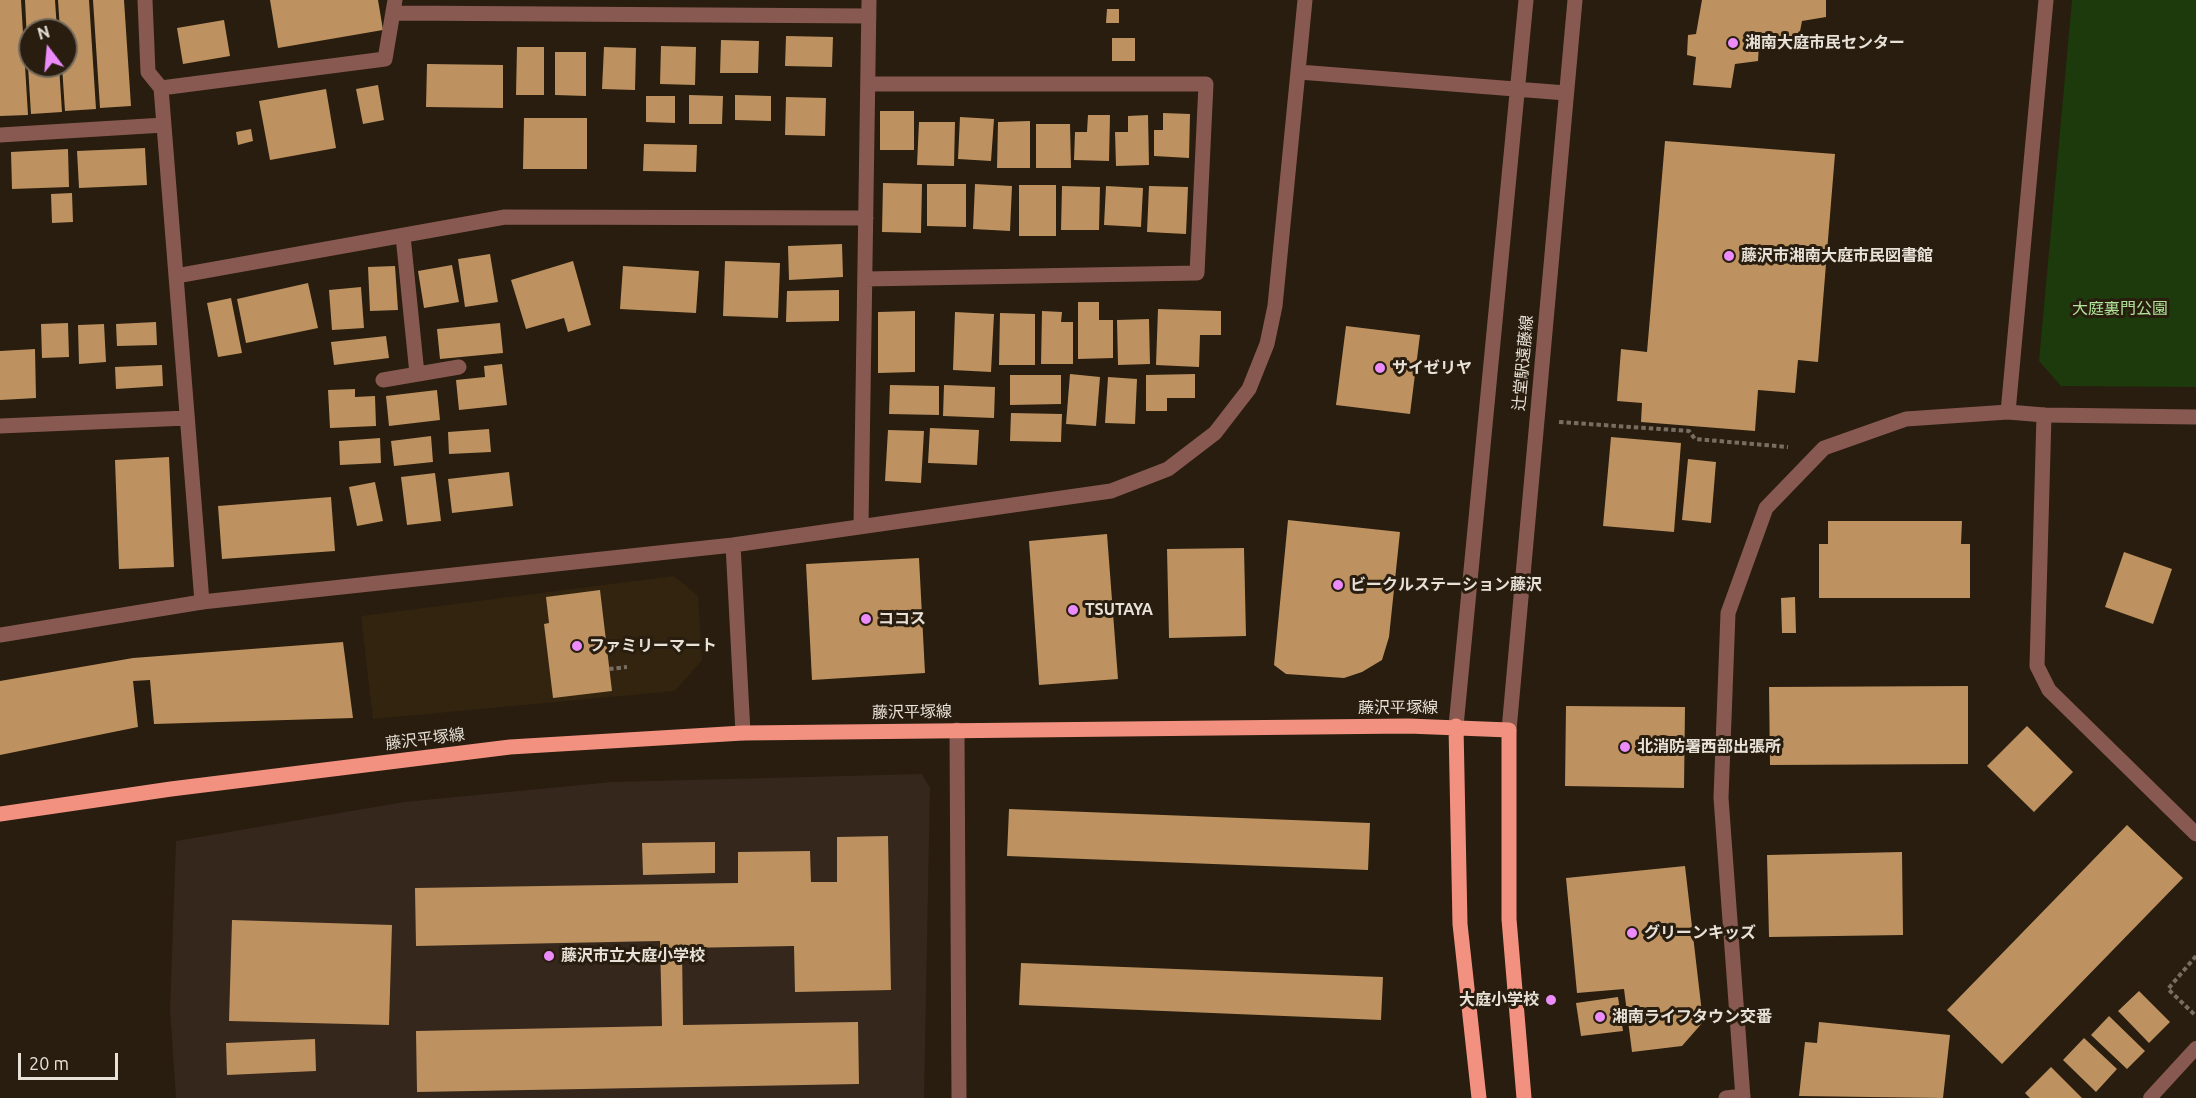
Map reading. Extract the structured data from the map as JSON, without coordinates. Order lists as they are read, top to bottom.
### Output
{
  "streets": {
    "main road": ["藤沢平塚線"],
    "street": ["辻堂駅遠藤線"]
  },
  "crossings": [
    ["辻堂駅遠藤線", "藤沢平塚線"]
  ],
  "parks": ["大庭裏門公園"],
  "places": [
    "湘南大庭市民センター",
    "藤沢市湘南大庭市民図書館",
    "サイゼリヤ",
    "ビークルステーション藤沢",
    "TSUTAYA",
    "ココス",
    "ファミリーマート",
    "北消防署西部出張所",
    "グリーンキッズ",
    "藤沢市立大庭小学校",
    "大庭小学校",
    "湘南ライフタウン交番"
  ],
  "scale_bar": "20 m",
  "north": "top"
}
